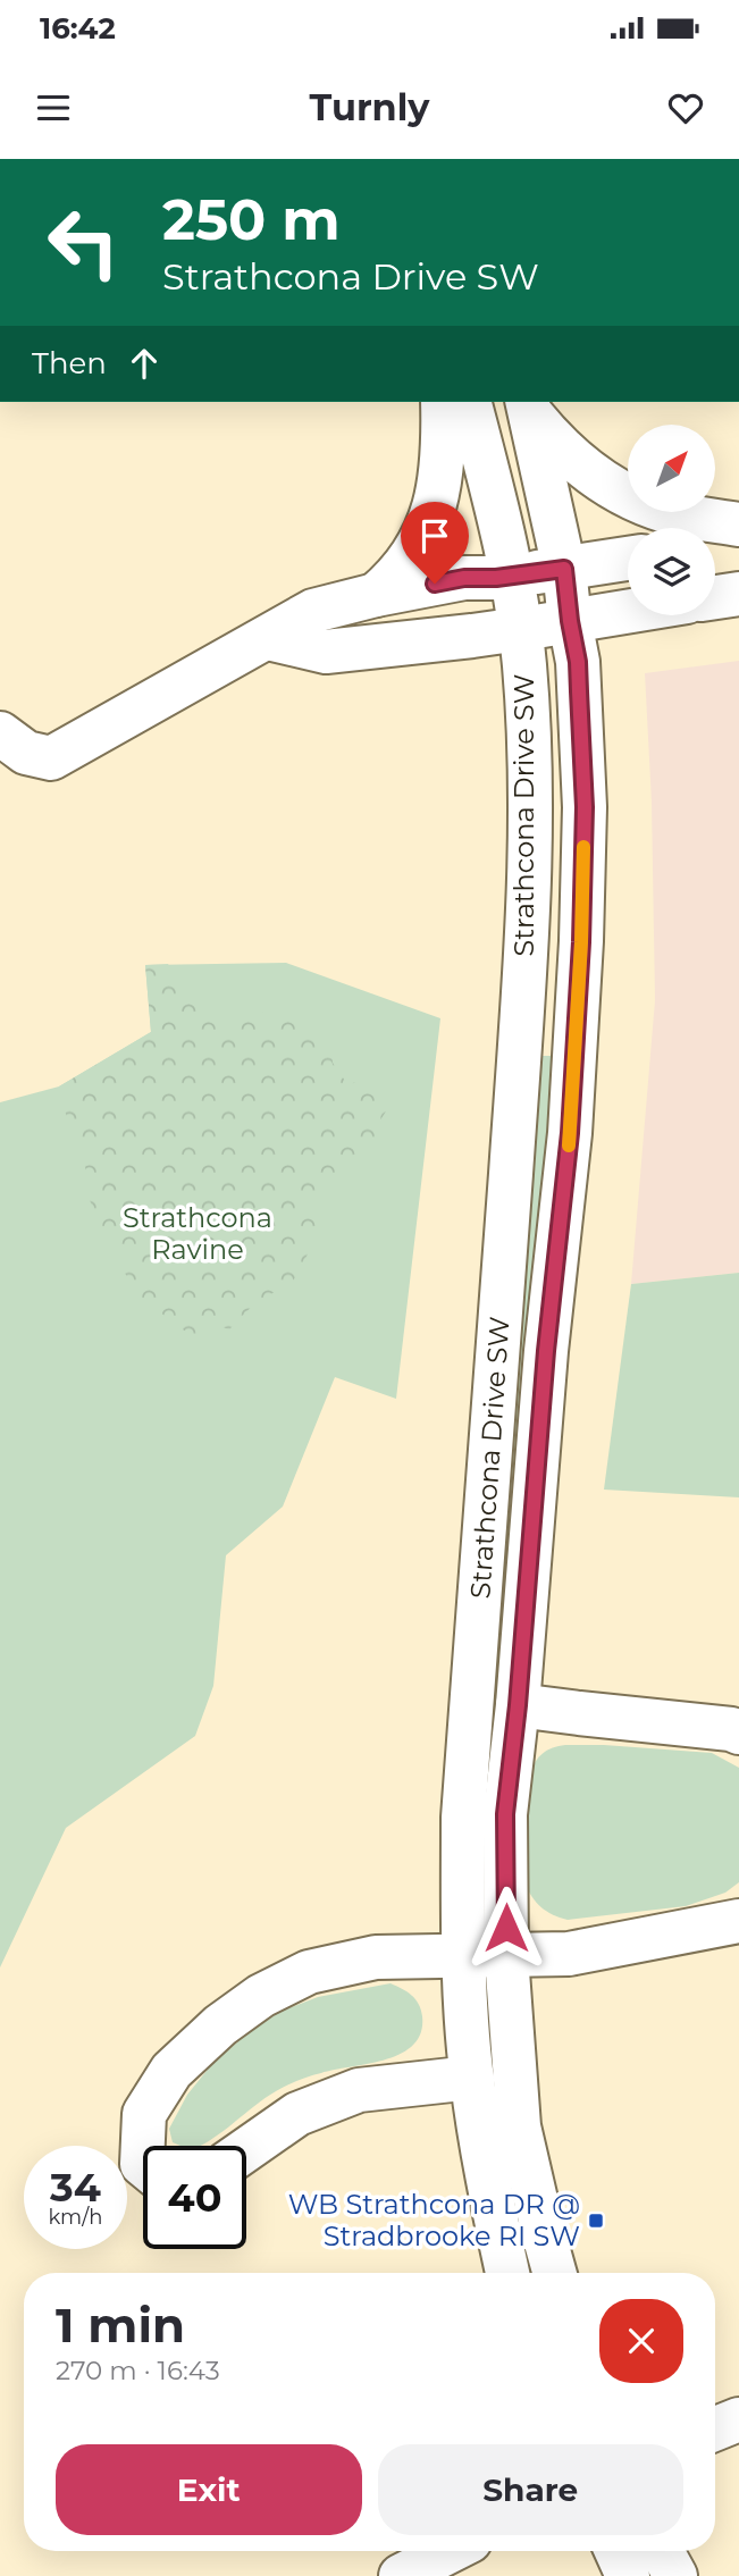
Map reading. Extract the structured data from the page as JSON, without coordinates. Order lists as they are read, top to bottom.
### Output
{
  "streets": {
    "street": ["Strathcona Drive SW"]
  },
  "parks": ["Strathcona Ravine"],
  "places": {
    "transit": ["WB Strathcona DR @ Stradbrooke RI SW"]
  },
  "north": "top right",
  "page": {
    "status": "16:42",
    "header": "Turnly",
    "turn": ["250 m", "Strathcona Drive SW"],
    "then": "Then",
    "speed": "34 km/h",
    "limit": "40",
    "heading": ["1 min", "270 m · 16:43"],
    "buttons": ["Exit", "Share"]
  }
}
